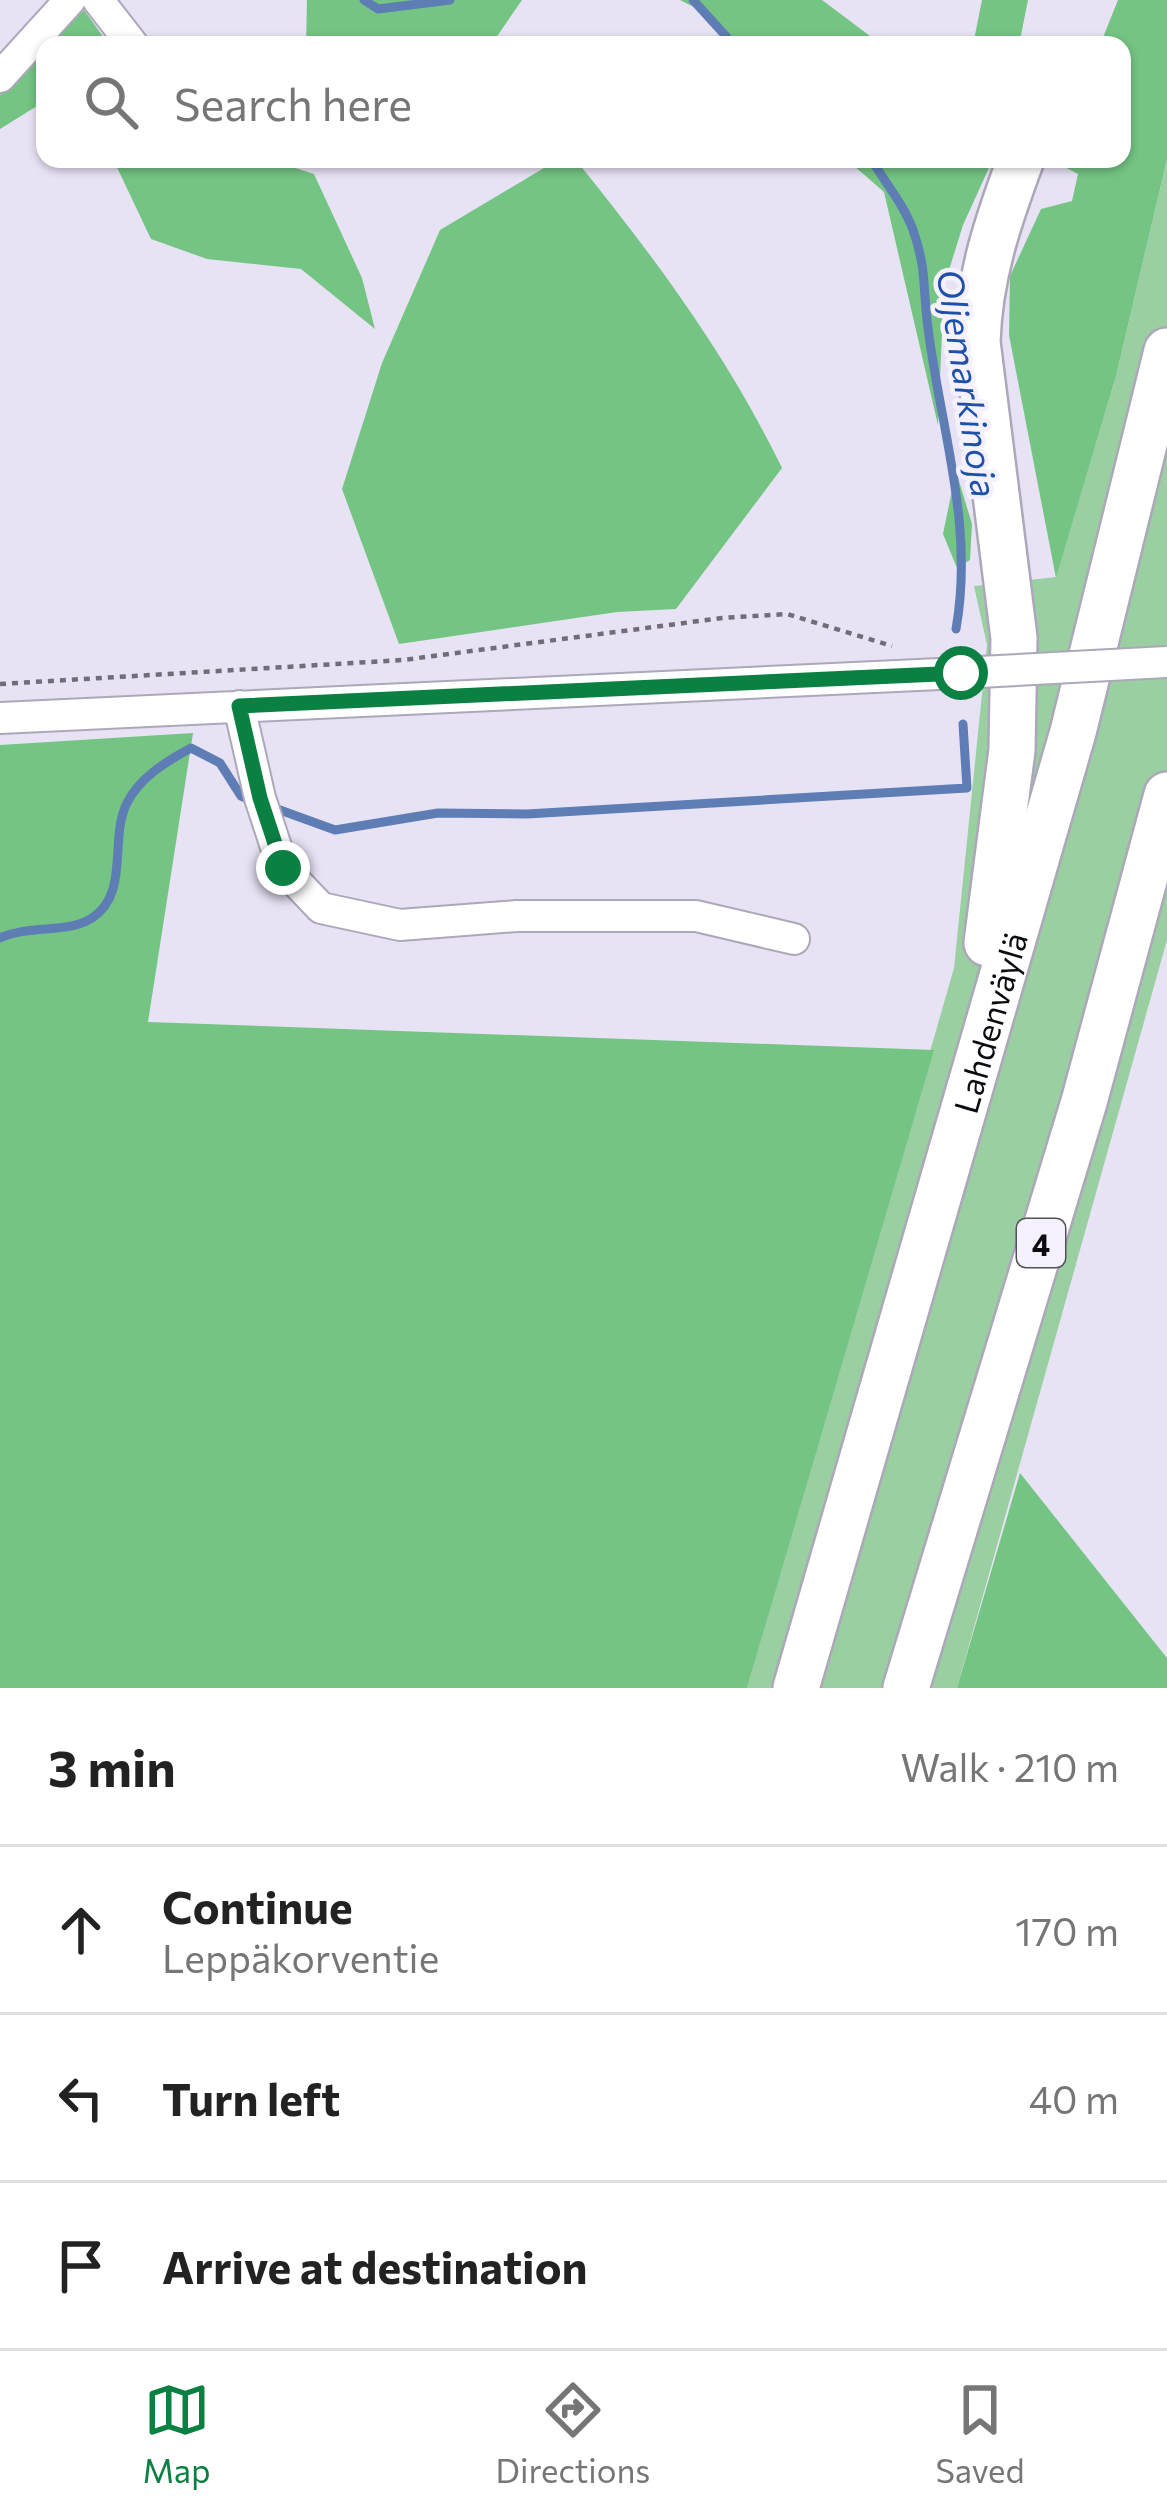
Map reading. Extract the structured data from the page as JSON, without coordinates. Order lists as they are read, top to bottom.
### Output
{
  "streets": {
    "highway": ["Lahdenväylä", "4"]
  },
  "water": ["Oljemarkinoja"],
  "page": {
    "search": "Search here",
    "heading": ["3 min", "Walk · 210 m"],
    "list": [
      ["Continue", "Leppäkorventie", "170 m"],
      ["Turn left", "40 m"],
      "Arrive at destination"
    ],
    "nav": ["Map", "Directions", "Saved"]
  }
}
